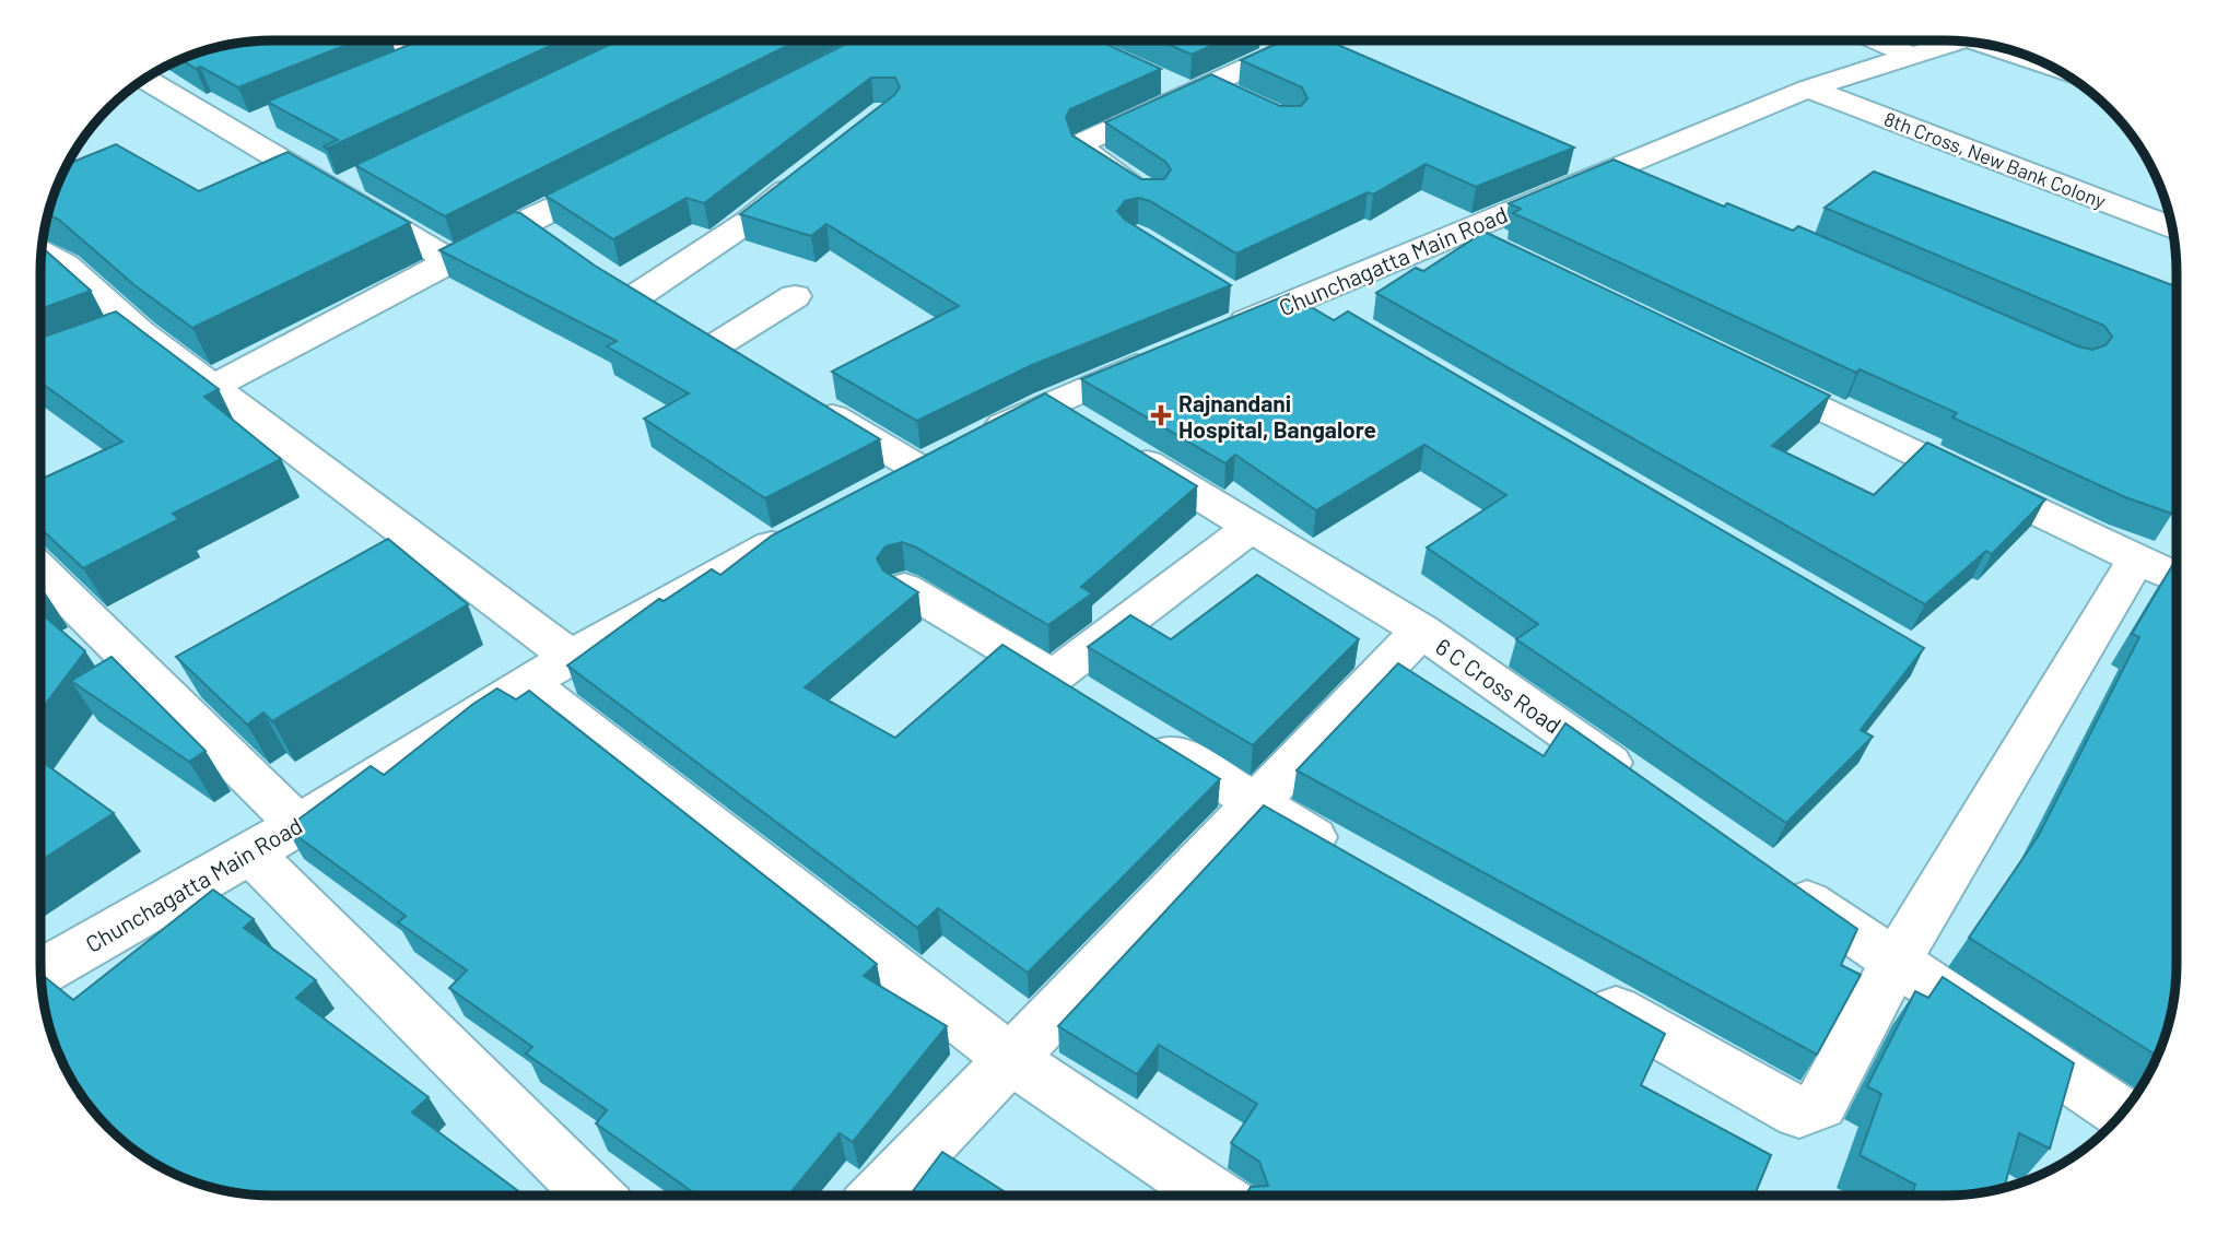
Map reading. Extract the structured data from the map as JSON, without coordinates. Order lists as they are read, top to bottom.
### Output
{
  "streets": {
    "street": ["8th Cross, New Bank Colony", "Chunchagatta Main Road", "6 C Cross Road"]
  },
  "crossings": [
    ["8th Cross, New Bank Colony", "Chunchagatta Main Road"]
  ],
  "places": {
    "health": ["Rajnandani Hospital, Bangalore"]
  }
}
